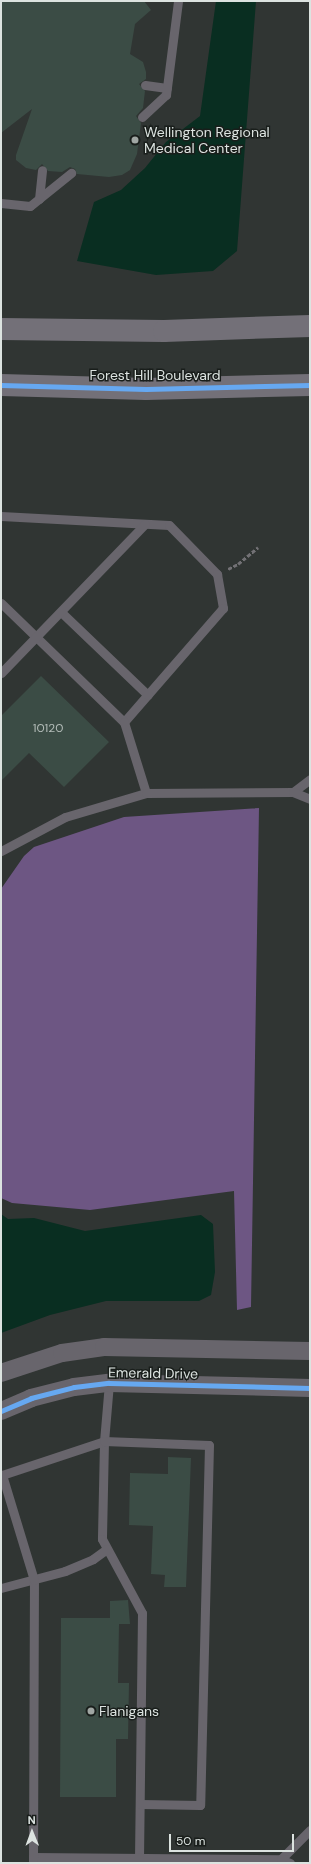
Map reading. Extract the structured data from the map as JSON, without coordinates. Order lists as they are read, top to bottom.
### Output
{
  "streets": {
    "main road": ["Forest Hill Boulevard"],
    "street": ["Emerald Drive"]
  },
  "places": ["Wellington Regional Medical Center", "Flanigans"],
  "house_numbers": ["10120"],
  "scale_bar": "50 m",
  "north": "top"
}
